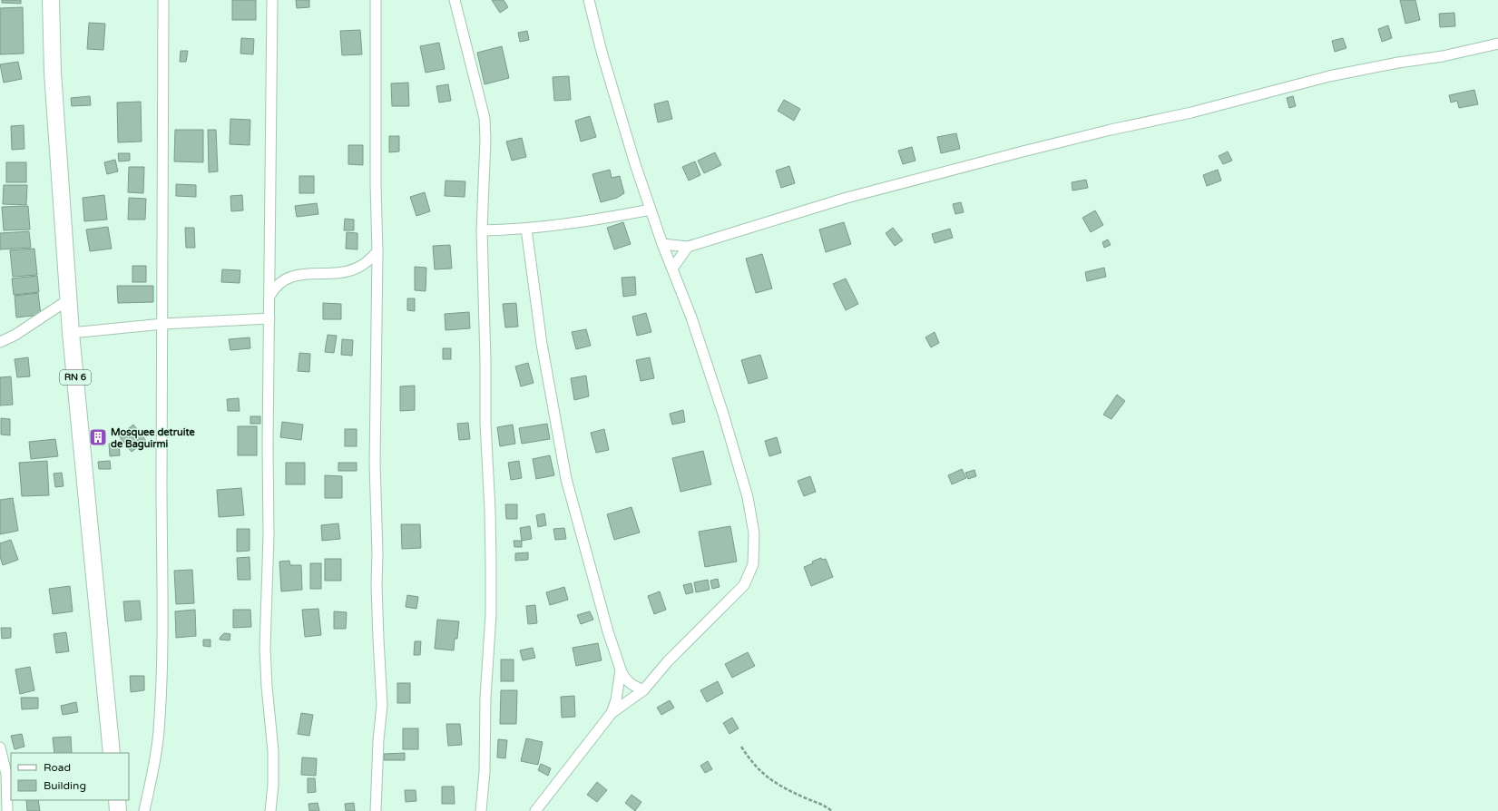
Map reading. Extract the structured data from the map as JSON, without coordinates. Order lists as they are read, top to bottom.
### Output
{
  "streets": {
    "main road": ["RN 6"]
  },
  "places": {
    "building": ["Mosquee detruite de Baguirmi"]
  },
  "legend": ["Road", "Building"]
}
